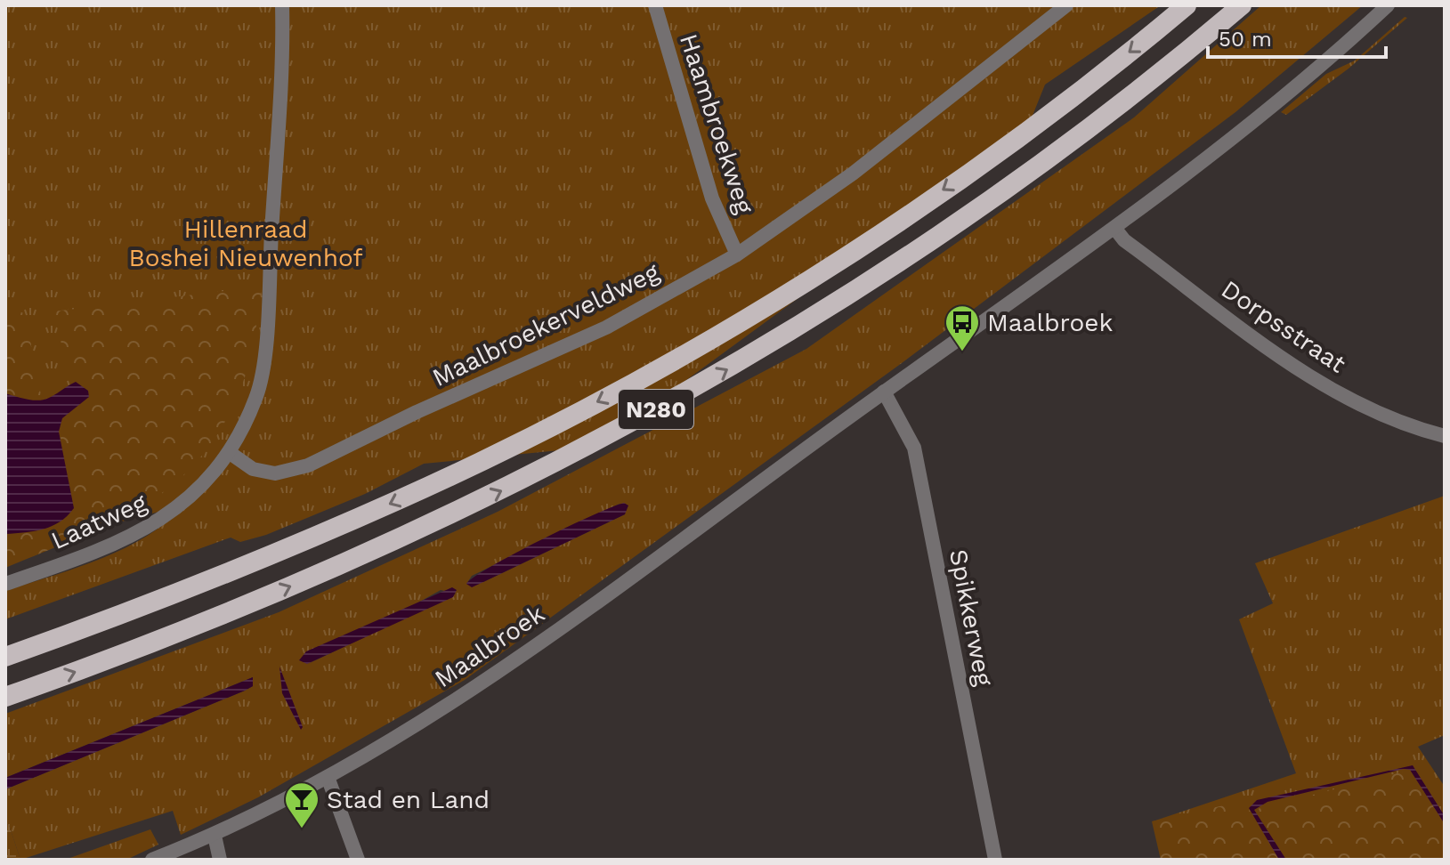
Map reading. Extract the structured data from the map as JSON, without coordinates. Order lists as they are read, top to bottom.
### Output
{
  "streets": {
    "highway": ["N280"],
    "street": [
      "Haambroekweg",
      "Maalbroekerveldweg",
      "Dorpsstraat",
      "Laatweg",
      "Spikkerweg",
      "Maalbroek"
    ]
  },
  "crossings": [
    ["Haambroekweg", "Maalbroekerveldweg"],
    ["Maalbroekerveldweg", "Laatweg"],
    ["Dorpsstraat", "Maalbroek"],
    ["Spikkerweg", "Maalbroek"]
  ],
  "parks": ["Hillenraad Boshei Nieuwenhof"],
  "places": {
    "bus stop": ["Maalbroek"],
    "bar": ["Stad en Land"]
  },
  "scale_bar": "50 m"
}
